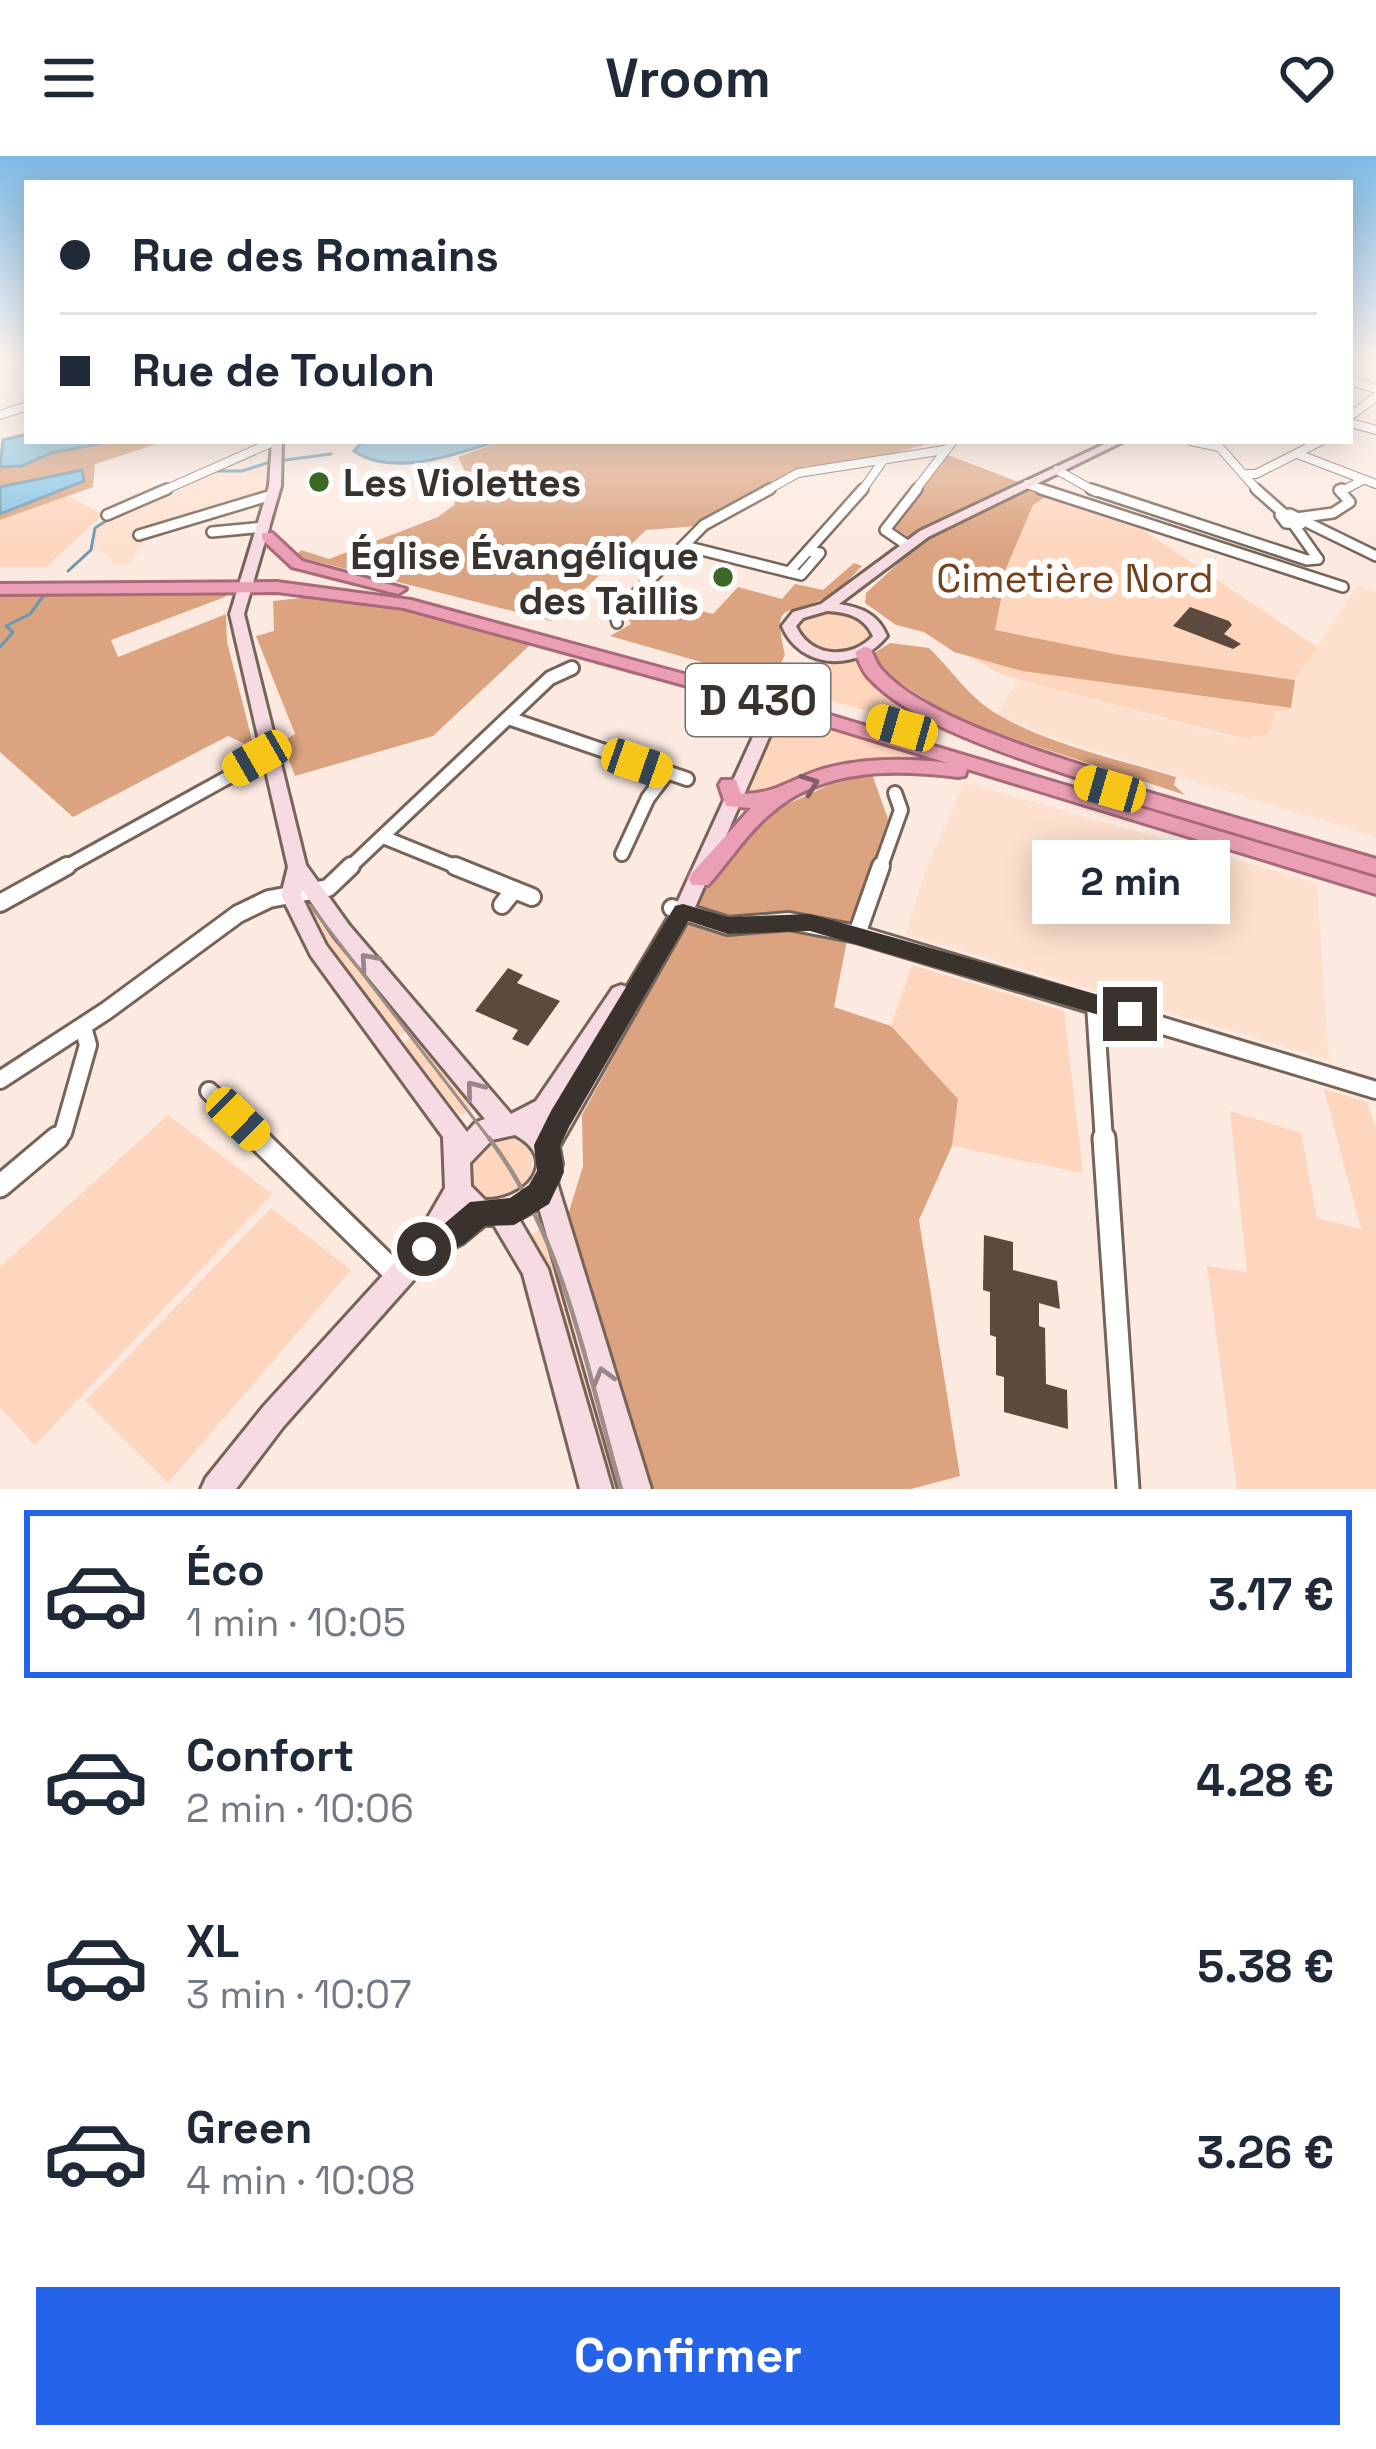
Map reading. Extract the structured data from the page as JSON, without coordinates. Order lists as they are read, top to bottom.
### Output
{
  "streets": {
    "highway": ["D 430"]
  },
  "parks": ["Cimetière Nord"],
  "places": ["Les Violettes", "Église Évangélique des Taillis"],
  "page": {
    "header": "Vroom",
    "banner": ["Rue des Romains", "Rue de Toulon"],
    "bubble": "2 min",
    "list": [
      {
        "name": "Éco",
        "note": "1 min · 10:05",
        "value": "3.17 €"
      },
      {
        "name": "Confort",
        "note": "2 min · 10:06",
        "value": "4.28 €"
      },
      {
        "name": "XL",
        "note": "3 min · 10:07",
        "value": "5.38 €"
      },
      {
        "name": "Green",
        "note": "4 min · 10:08",
        "value": "3.26 €"
      }
    ],
    "buttons": "Confirmer"
  }
}
